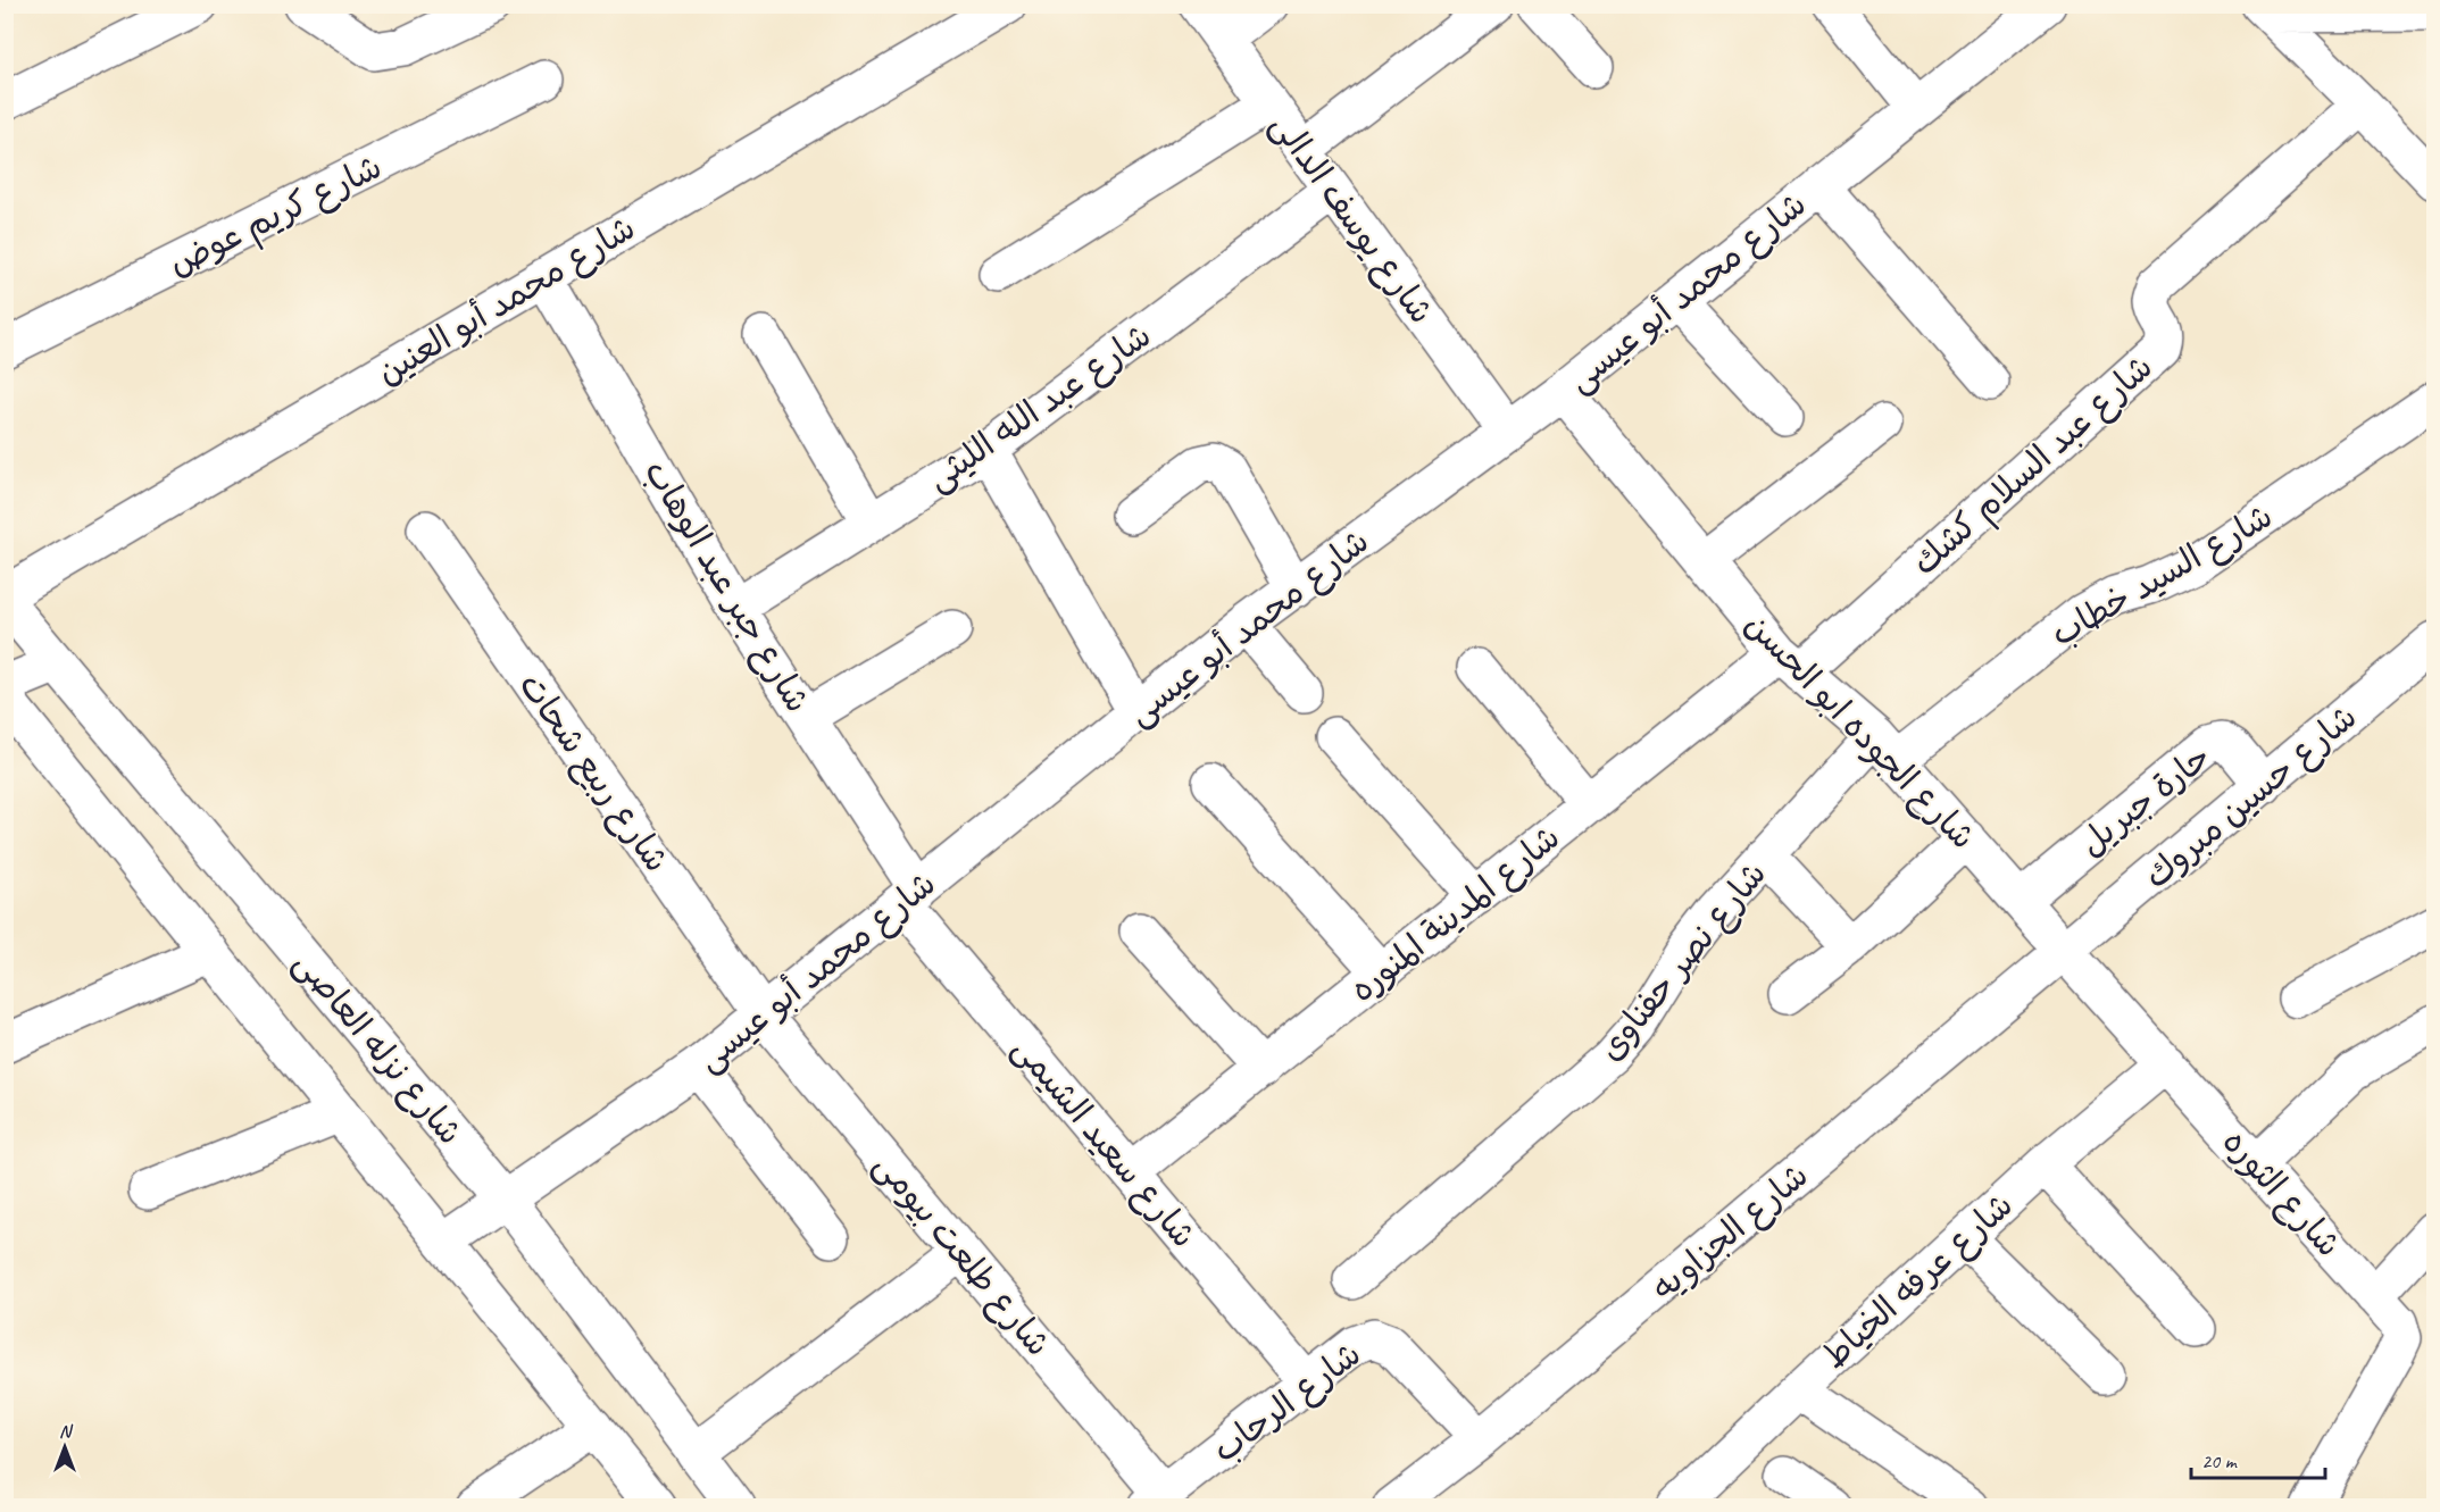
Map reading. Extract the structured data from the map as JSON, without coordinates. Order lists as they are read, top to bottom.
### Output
{
  "streets": {
    "street": [
      "شارع كريم عوض",
      "شارع يوسف الدالى",
      "شارع محمد أبو عيسى",
      "شارع محمد أبو العنين",
      "شارع عبد الله الليثى",
      "شارع عبد السلام كشك",
      "شارع السيد خطاب",
      "شارع جبر عبد الوهاب",
      "شارع الجوده ابو الحسن",
      "شارع ربيع شحات",
      "شارع حسين مبروك",
      "حارة جبريل",
      "شارع المدينة المنوره",
      "شارع نصر حفناوى",
      "شارع نزله العاصى",
      "شارع سعيد الشيمى",
      "شارع الثوره",
      "شارع الجزاويه",
      "شارع طلعت بيومى",
      "شارع عرفه الخياط",
      "شارع الرحاب"
    ]
  },
  "crossings": [
    ["شارع يوسف الدالى", "شارع محمد أبو عيسى"],
    ["شارع يوسف الدالى", "شارع عبد الله الليثى"],
    ["شارع محمد أبو عيسى", "شارع جبر عبد الوهاب"],
    ["شارع محمد أبو عيسى", "شارع الجوده ابو الحسن"],
    ["شارع محمد أبو عيسى", "شارع ربيع شحات"],
    ["شارع محمد أبو عيسى", "شارع نزله العاصى"],
    ["شارع محمد أبو عيسى", "شارع سعيد الشيمى"],
    ["شارع محمد أبو عيسى", "شارع طلعت بيومى"],
    ["شارع محمد أبو العنين", "شارع جبر عبد الوهاب"],
    ["شارع محمد أبو العنين", "شارع نزله العاصى"],
    ["شارع عبد الله الليثى", "شارع جبر عبد الوهاب"],
    ["شارع عبد السلام كشك", "شارع الجوده ابو الحسن"],
    ["شارع عبد السلام كشك", "شارع المدينة المنوره"],
    ["شارع السيد خطاب", "شارع الجوده ابو الحسن"],
    ["شارع السيد خطاب", "شارع نصر حفناوى"],
    ["شارع جبر عبد الوهاب", "شارع سعيد الشيمى"],
    ["شارع الجوده ابو الحسن", "شارع حسين مبروك"],
    ["شارع الجوده ابو الحسن", "حارة جبريل"],
    ["شارع الجوده ابو الحسن", "شارع المدينة المنوره"],
    ["شارع الجوده ابو الحسن", "شارع نصر حفناوى"],
    ["شارع الجوده ابو الحسن", "شارع الثوره"],
    ["شارع الجوده ابو الحسن", "شارع الجزاويه"],
    ["شارع الجوده ابو الحسن", "شارع عرفه الخياط"],
    ["شارع ربيع شحات", "شارع طلعت بيومى"],
    ["شارع حسين مبروك", "حارة جبريل"],
    ["شارع حسين مبروك", "شارع الجزاويه"],
    ["شارع المدينة المنوره", "شارع سعيد الشيمى"],
    ["شارع سعيد الشيمى", "شارع الرحاب"],
    ["شارع الثوره", "شارع عرفه الخياط"],
    ["شارع الجزاويه", "شارع الرحاب"],
    ["شارع طلعت بيومى", "شارع الرحاب"]
  ],
  "scale_bar": "20 m",
  "north": "top"
}
